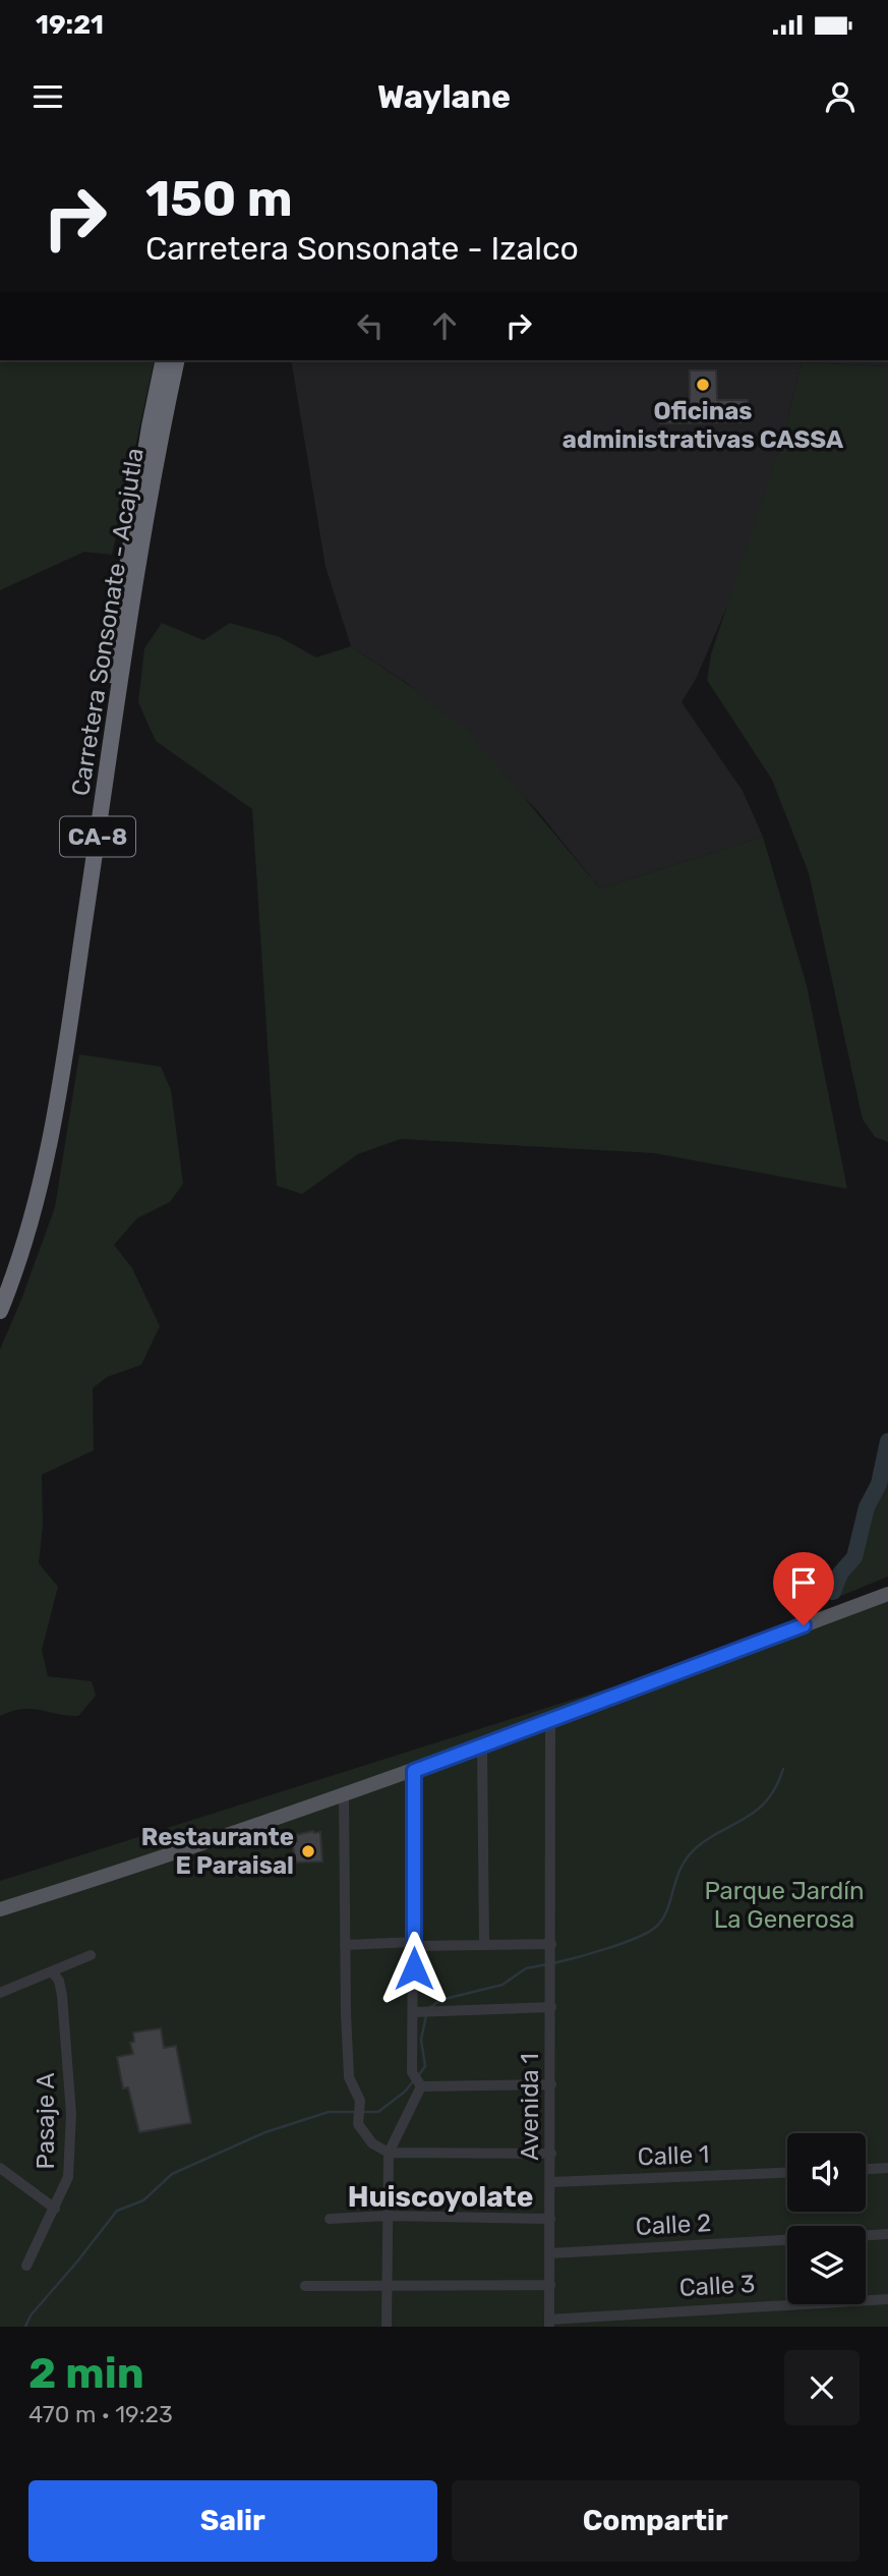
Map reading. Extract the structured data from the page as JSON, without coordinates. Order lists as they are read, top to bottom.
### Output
{
  "streets": {
    "highway": ["Carretera Sonsonate - Acajutla", "CA-8"],
    "street": [
      "Avenida 1",
      "Pasaje A",
      "Calle 1",
      "Calle 2",
      "Calle 3"
    ]
  },
  "crossings": [
    ["Avenida 1", "Calle 1"],
    ["Avenida 1", "Calle 2"],
    ["Avenida 1", "Calle 3"]
  ],
  "districts": ["Huiscoyolate"],
  "parks": ["Parque Jardín La Generosa"],
  "places": ["Oficinas administrativas CASSA", "Restaurante E Paraisal"],
  "page": {
    "status": "19:21",
    "header": "Waylane",
    "turn": ["150 m", "Carretera Sonsonate - Izalco"],
    "heading": ["2 min", "470 m · 19:23"],
    "buttons": ["Salir", "Compartir"]
  }
}
